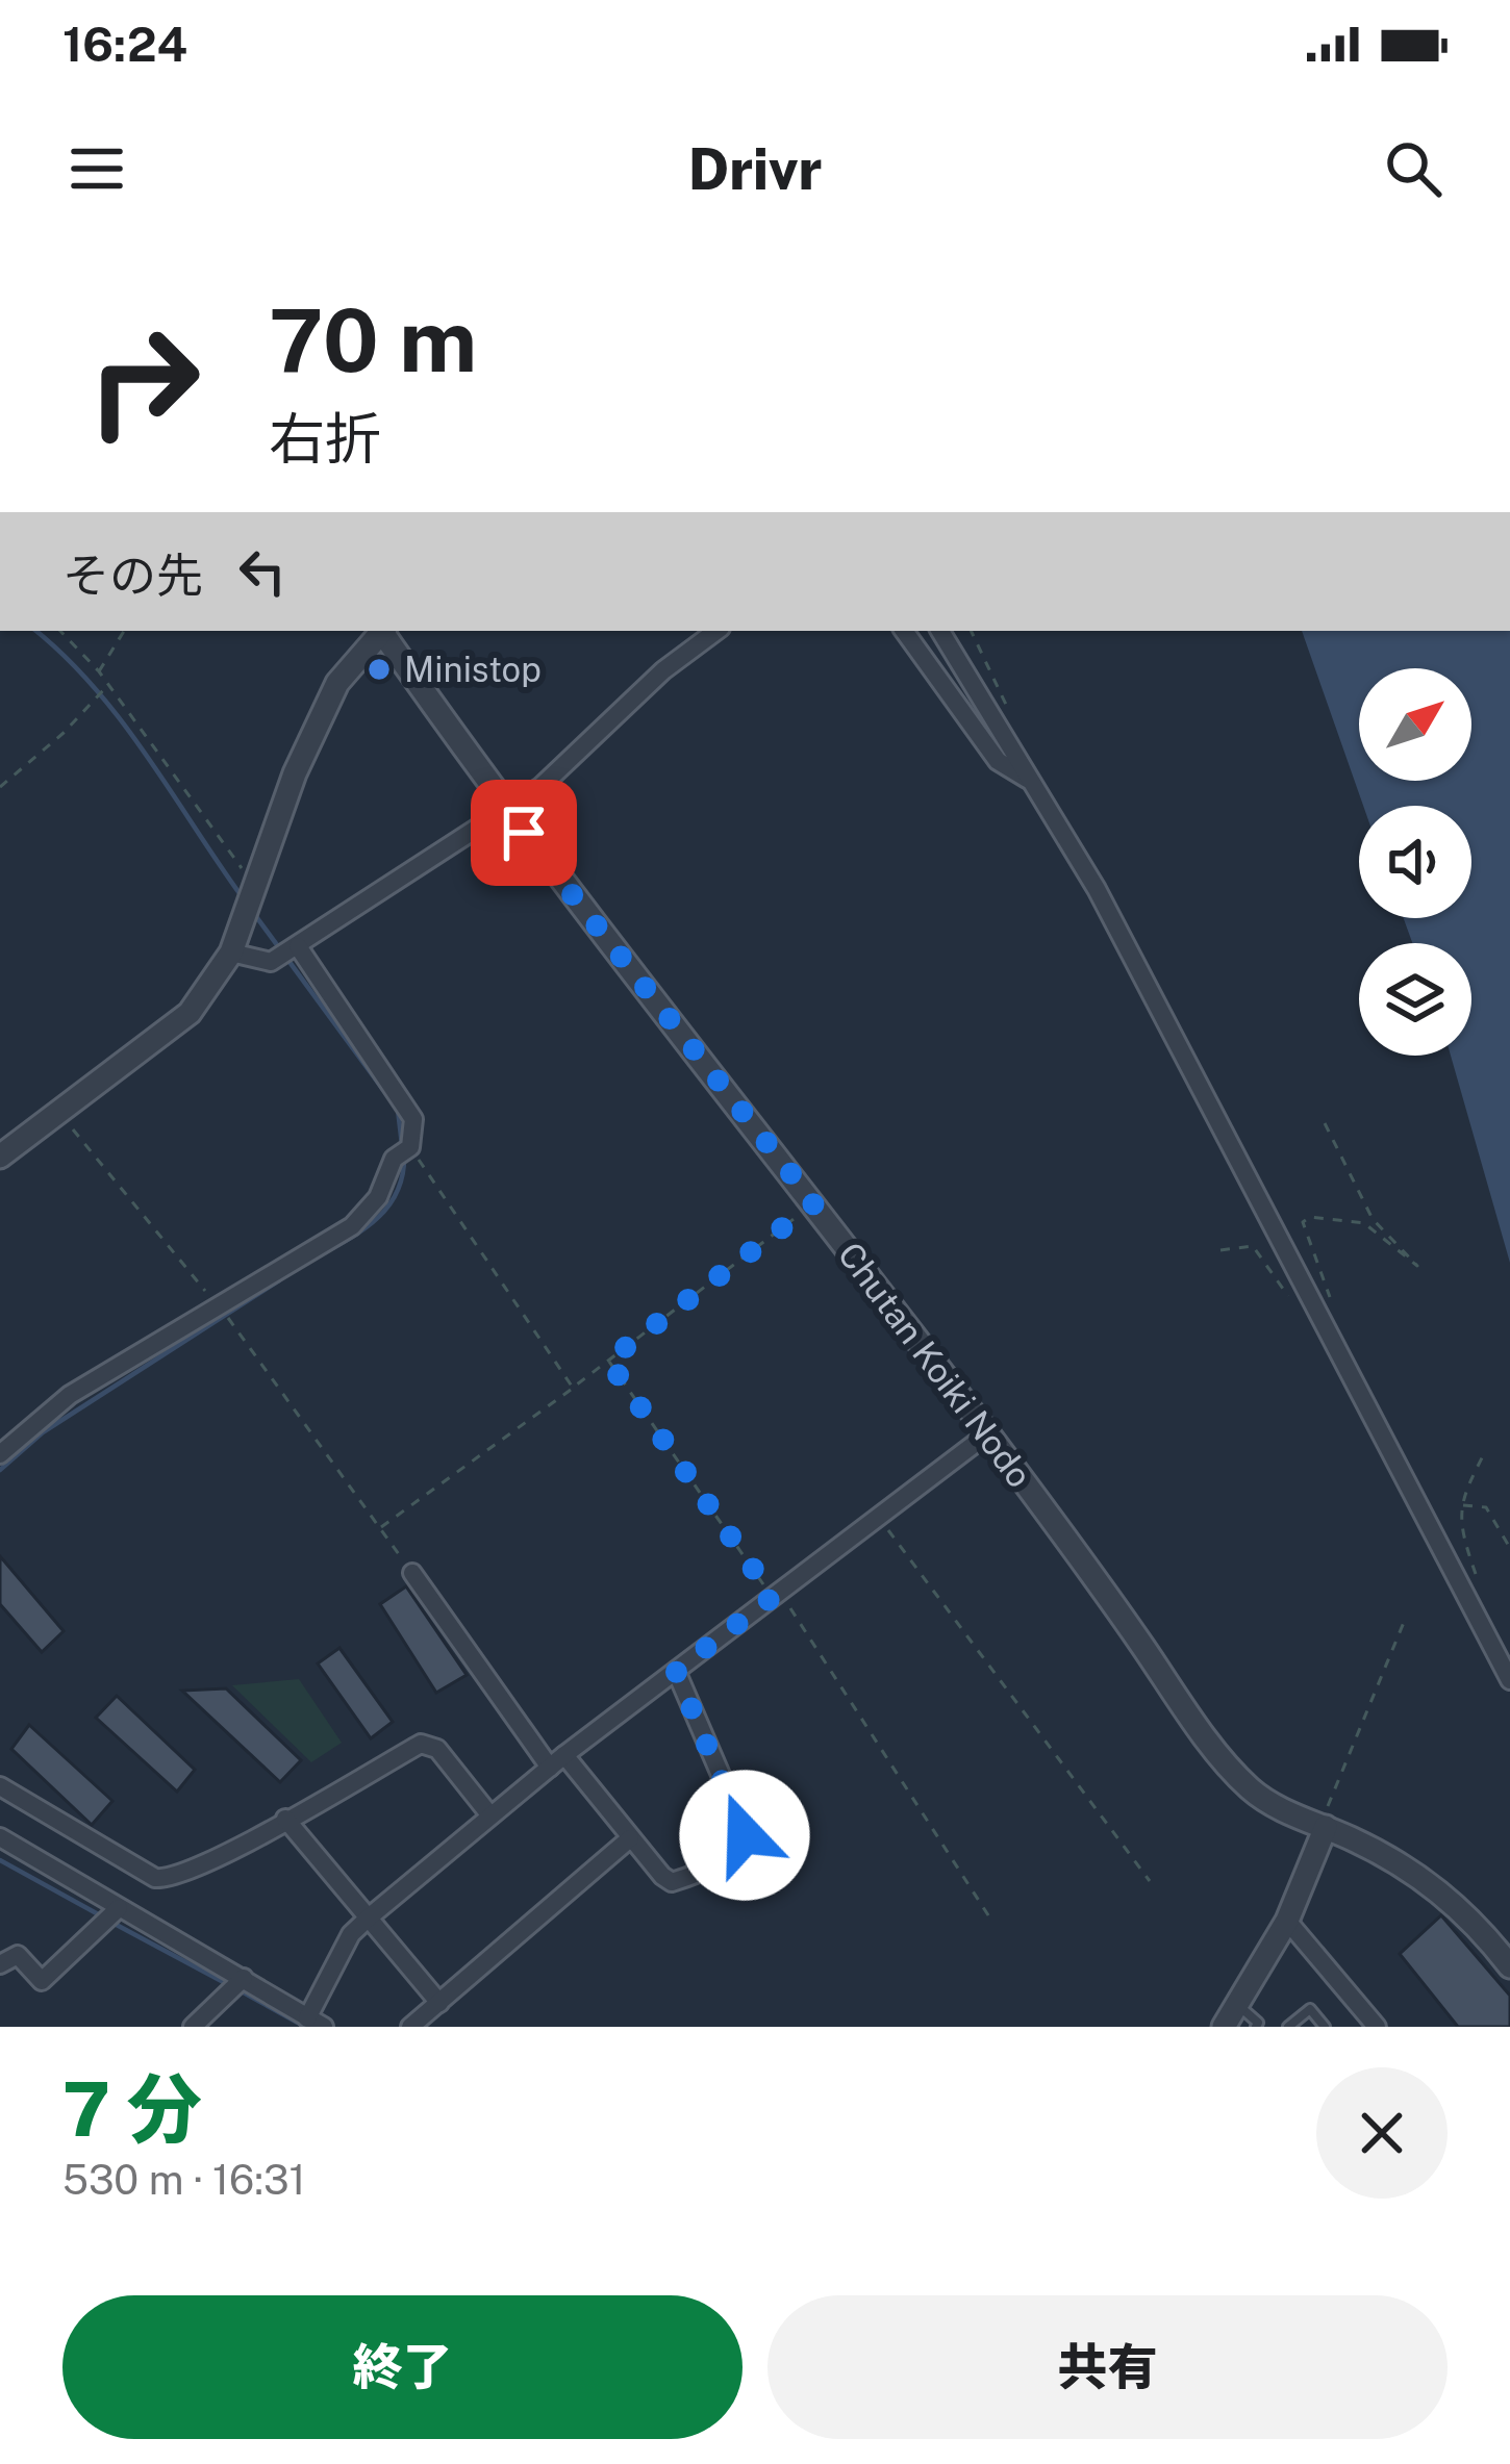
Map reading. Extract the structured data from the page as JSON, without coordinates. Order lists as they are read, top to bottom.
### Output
{
  "streets": {
    "street": ["Chutan Koiki Nodo"]
  },
  "places": ["Ministop"],
  "north": "top right",
  "page": {
    "status": "16:24",
    "header": "Drivr",
    "turn": ["70 m", "右折"],
    "then": "その先",
    "heading": ["7 分", "530 m · 16:31"],
    "buttons": ["終了", "共有"]
  }
}
